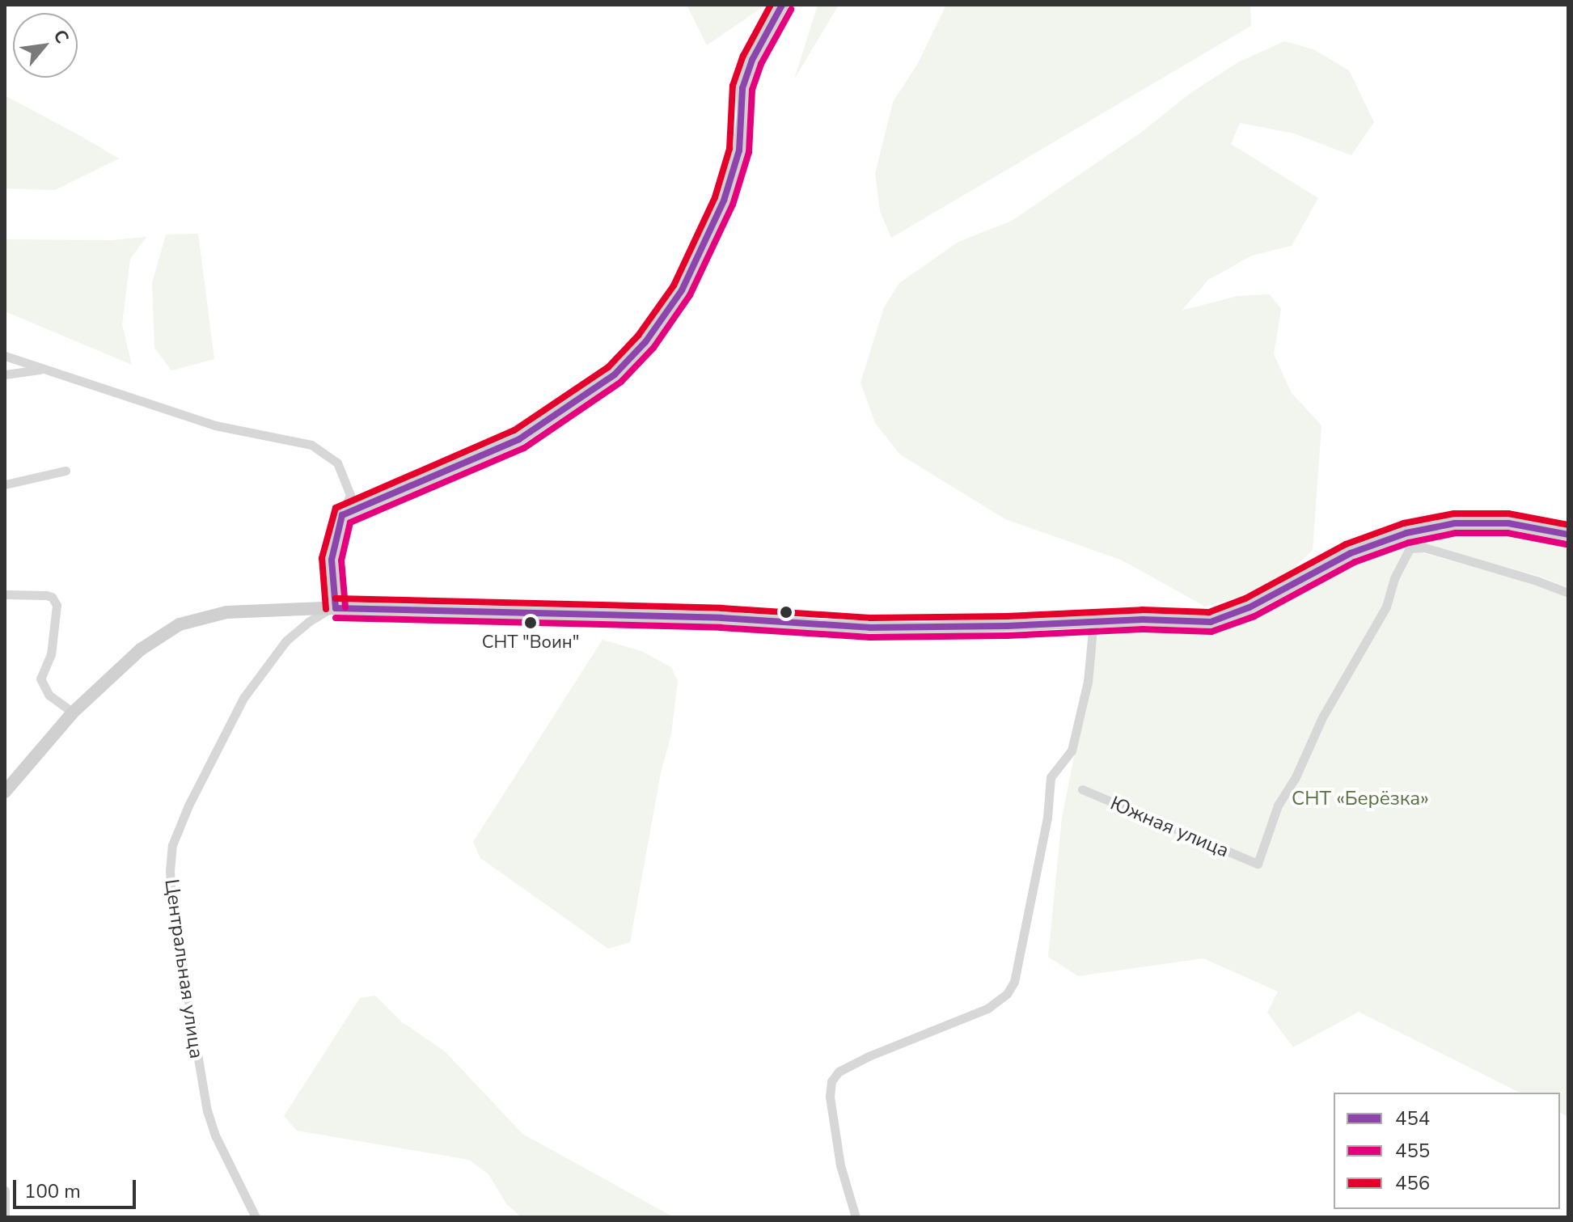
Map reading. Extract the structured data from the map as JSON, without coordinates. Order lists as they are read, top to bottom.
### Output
{
  "streets": {
    "street": ["Южная улица", "Центральная улица"]
  },
  "parks": ["СНТ «Берёзка»"],
  "places": ["СНТ \"Воин\""],
  "lines": ["transit line 454", "transit line 456", "transit line 455"],
  "legend": ["454", "455", "456"],
  "scale_bar": "100 m",
  "north": "top right"
}
